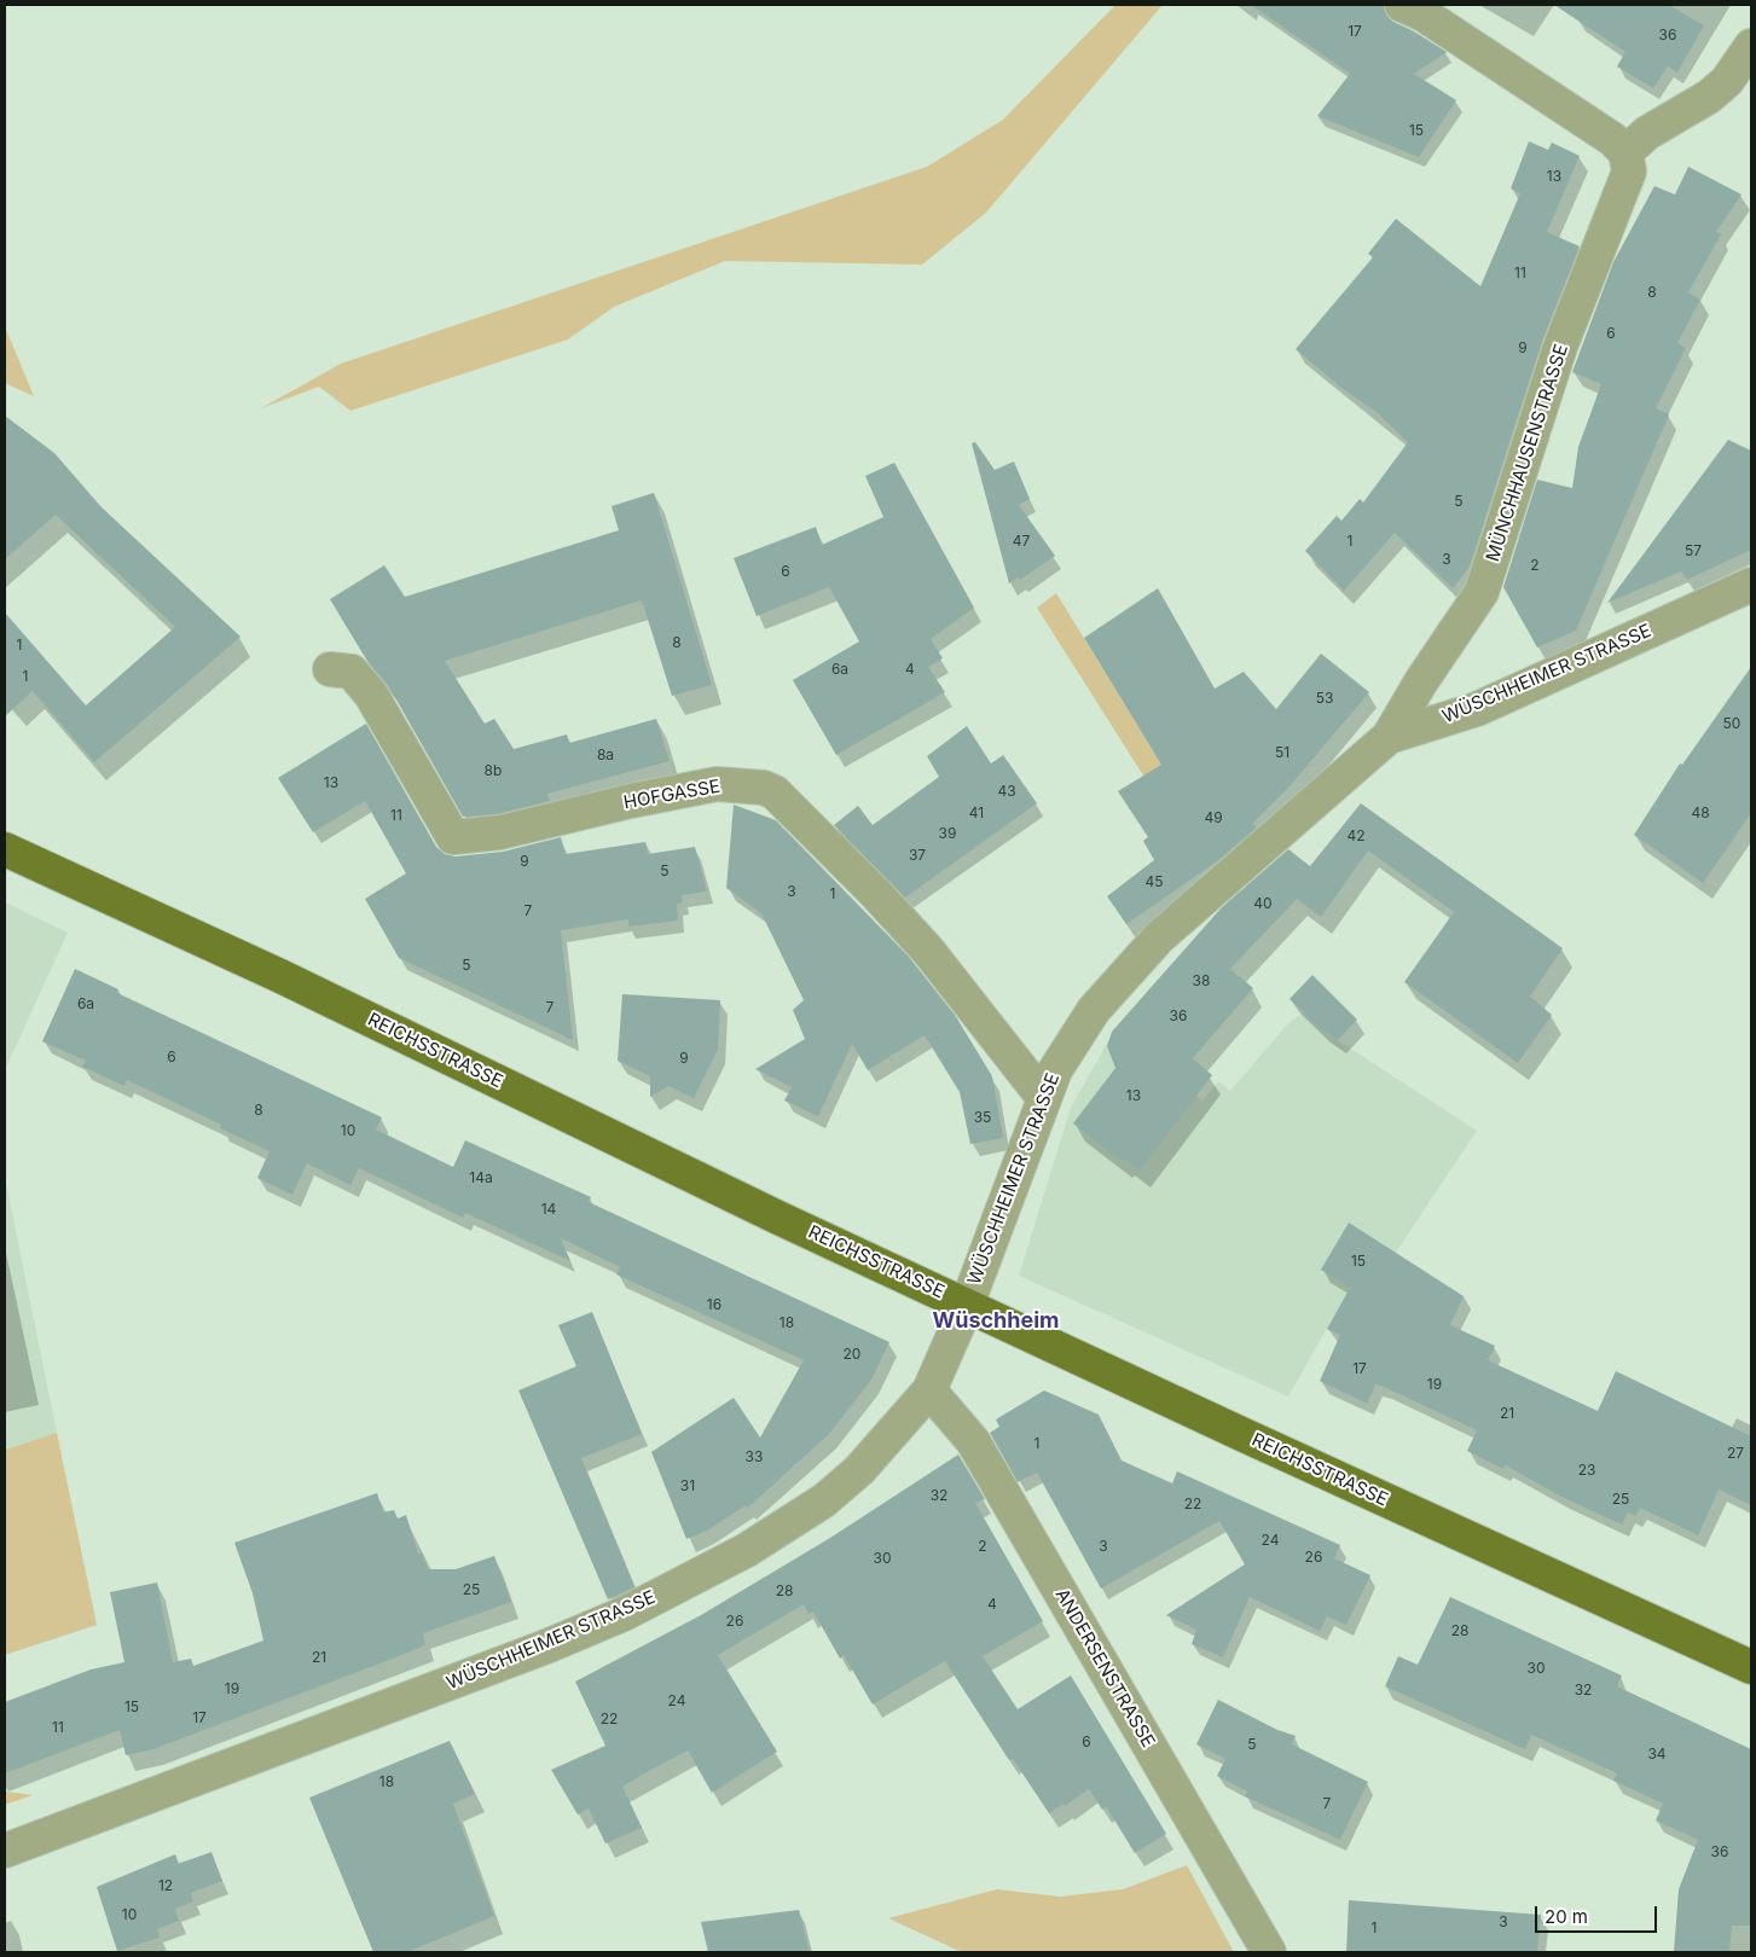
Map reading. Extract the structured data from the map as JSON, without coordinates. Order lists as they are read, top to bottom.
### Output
{
  "streets": {
    "main road": ["REICHSSTRASSE"],
    "street": [
      "MÜNCHHAUSENSTRASSE",
      "WÜSCHHEIMER STRASSE",
      "HOFGASSE",
      "ANDERSENSTRASSE"
    ]
  },
  "crossings": [
    ["MÜNCHHAUSENSTRASSE", "WÜSCHHEIMER STRASSE"],
    ["WÜSCHHEIMER STRASSE", "HOFGASSE"],
    ["WÜSCHHEIMER STRASSE", "REICHSSTRASSE"],
    ["WÜSCHHEIMER STRASSE", "ANDERSENSTRASSE"]
  ],
  "districts": ["Wüschheim"],
  "house_numbers": [
    "17",
    "36",
    "15",
    "13",
    "11",
    "8",
    "6",
    "9",
    "5",
    "47",
    "1",
    "57",
    "3",
    "2",
    "6",
    "8",
    "1",
    "6a",
    "4",
    "1",
    "53",
    "50",
    "51",
    "8a",
    "8b",
    "13",
    "43",
    "41",
    "48",
    "11",
    "49",
    "39",
    "42",
    "37",
    "9",
    "5",
    "45",
    "3",
    "1",
    "40",
    "7",
    "5",
    "38",
    "6a",
    "7",
    "36",
    "6",
    "9",
    "13",
    "8",
    "35",
    "10",
    "14a",
    "14",
    "15",
    "16",
    "18",
    "20",
    "17",
    "19",
    "21",
    "1",
    "27",
    "33",
    "23",
    "31",
    "32",
    "25",
    "22",
    "24",
    "2",
    "3",
    "26",
    "30",
    "25",
    "28",
    "4",
    "26",
    "28",
    "21",
    "30",
    "19",
    "32",
    "24",
    "15",
    "17",
    "22",
    "11",
    "6",
    "5",
    "34",
    "18",
    "7",
    "36",
    "12",
    "10",
    "3",
    "1"
  ],
  "scale_bar": "20 m"
}
